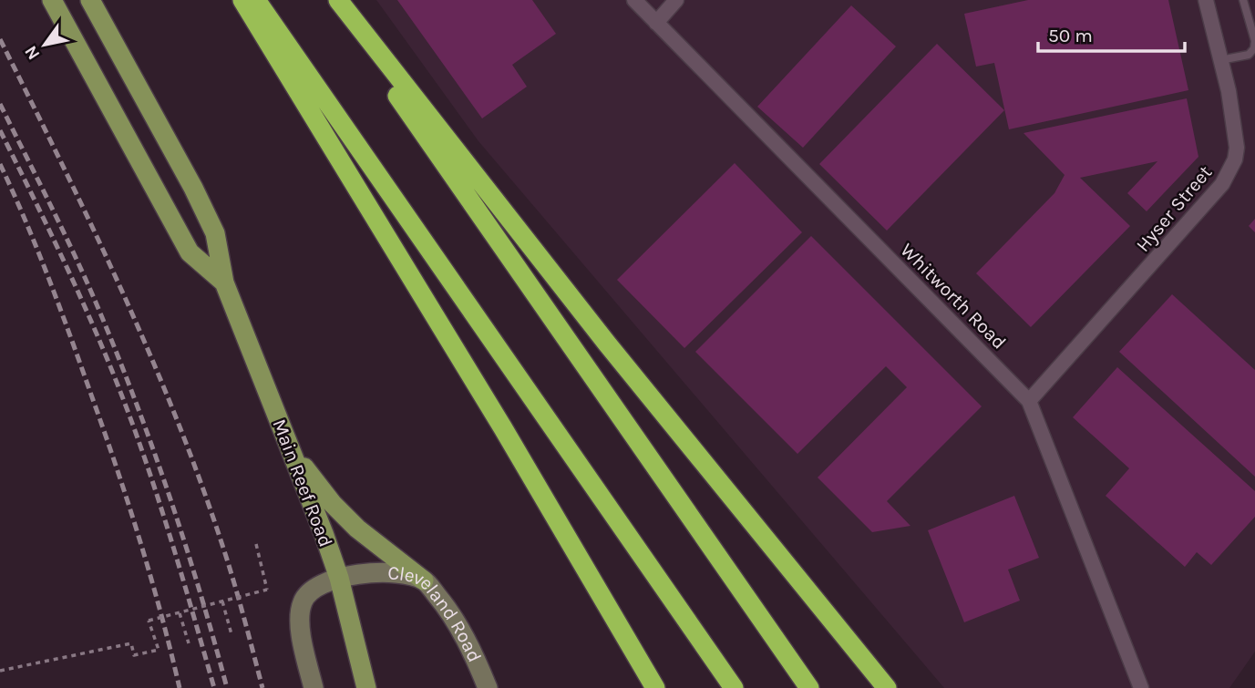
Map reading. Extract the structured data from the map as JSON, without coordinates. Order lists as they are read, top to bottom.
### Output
{
  "streets": {
    "main road": ["Main Reef Road"],
    "street": ["Hyser Street", "Whitworth Road", "Cleveland Road"]
  },
  "crossings": [
    ["Hyser Street", "Whitworth Road"],
    ["Main Reef Road", "Cleveland Road"]
  ],
  "scale_bar": "50 m",
  "north": "bottom left"
}
